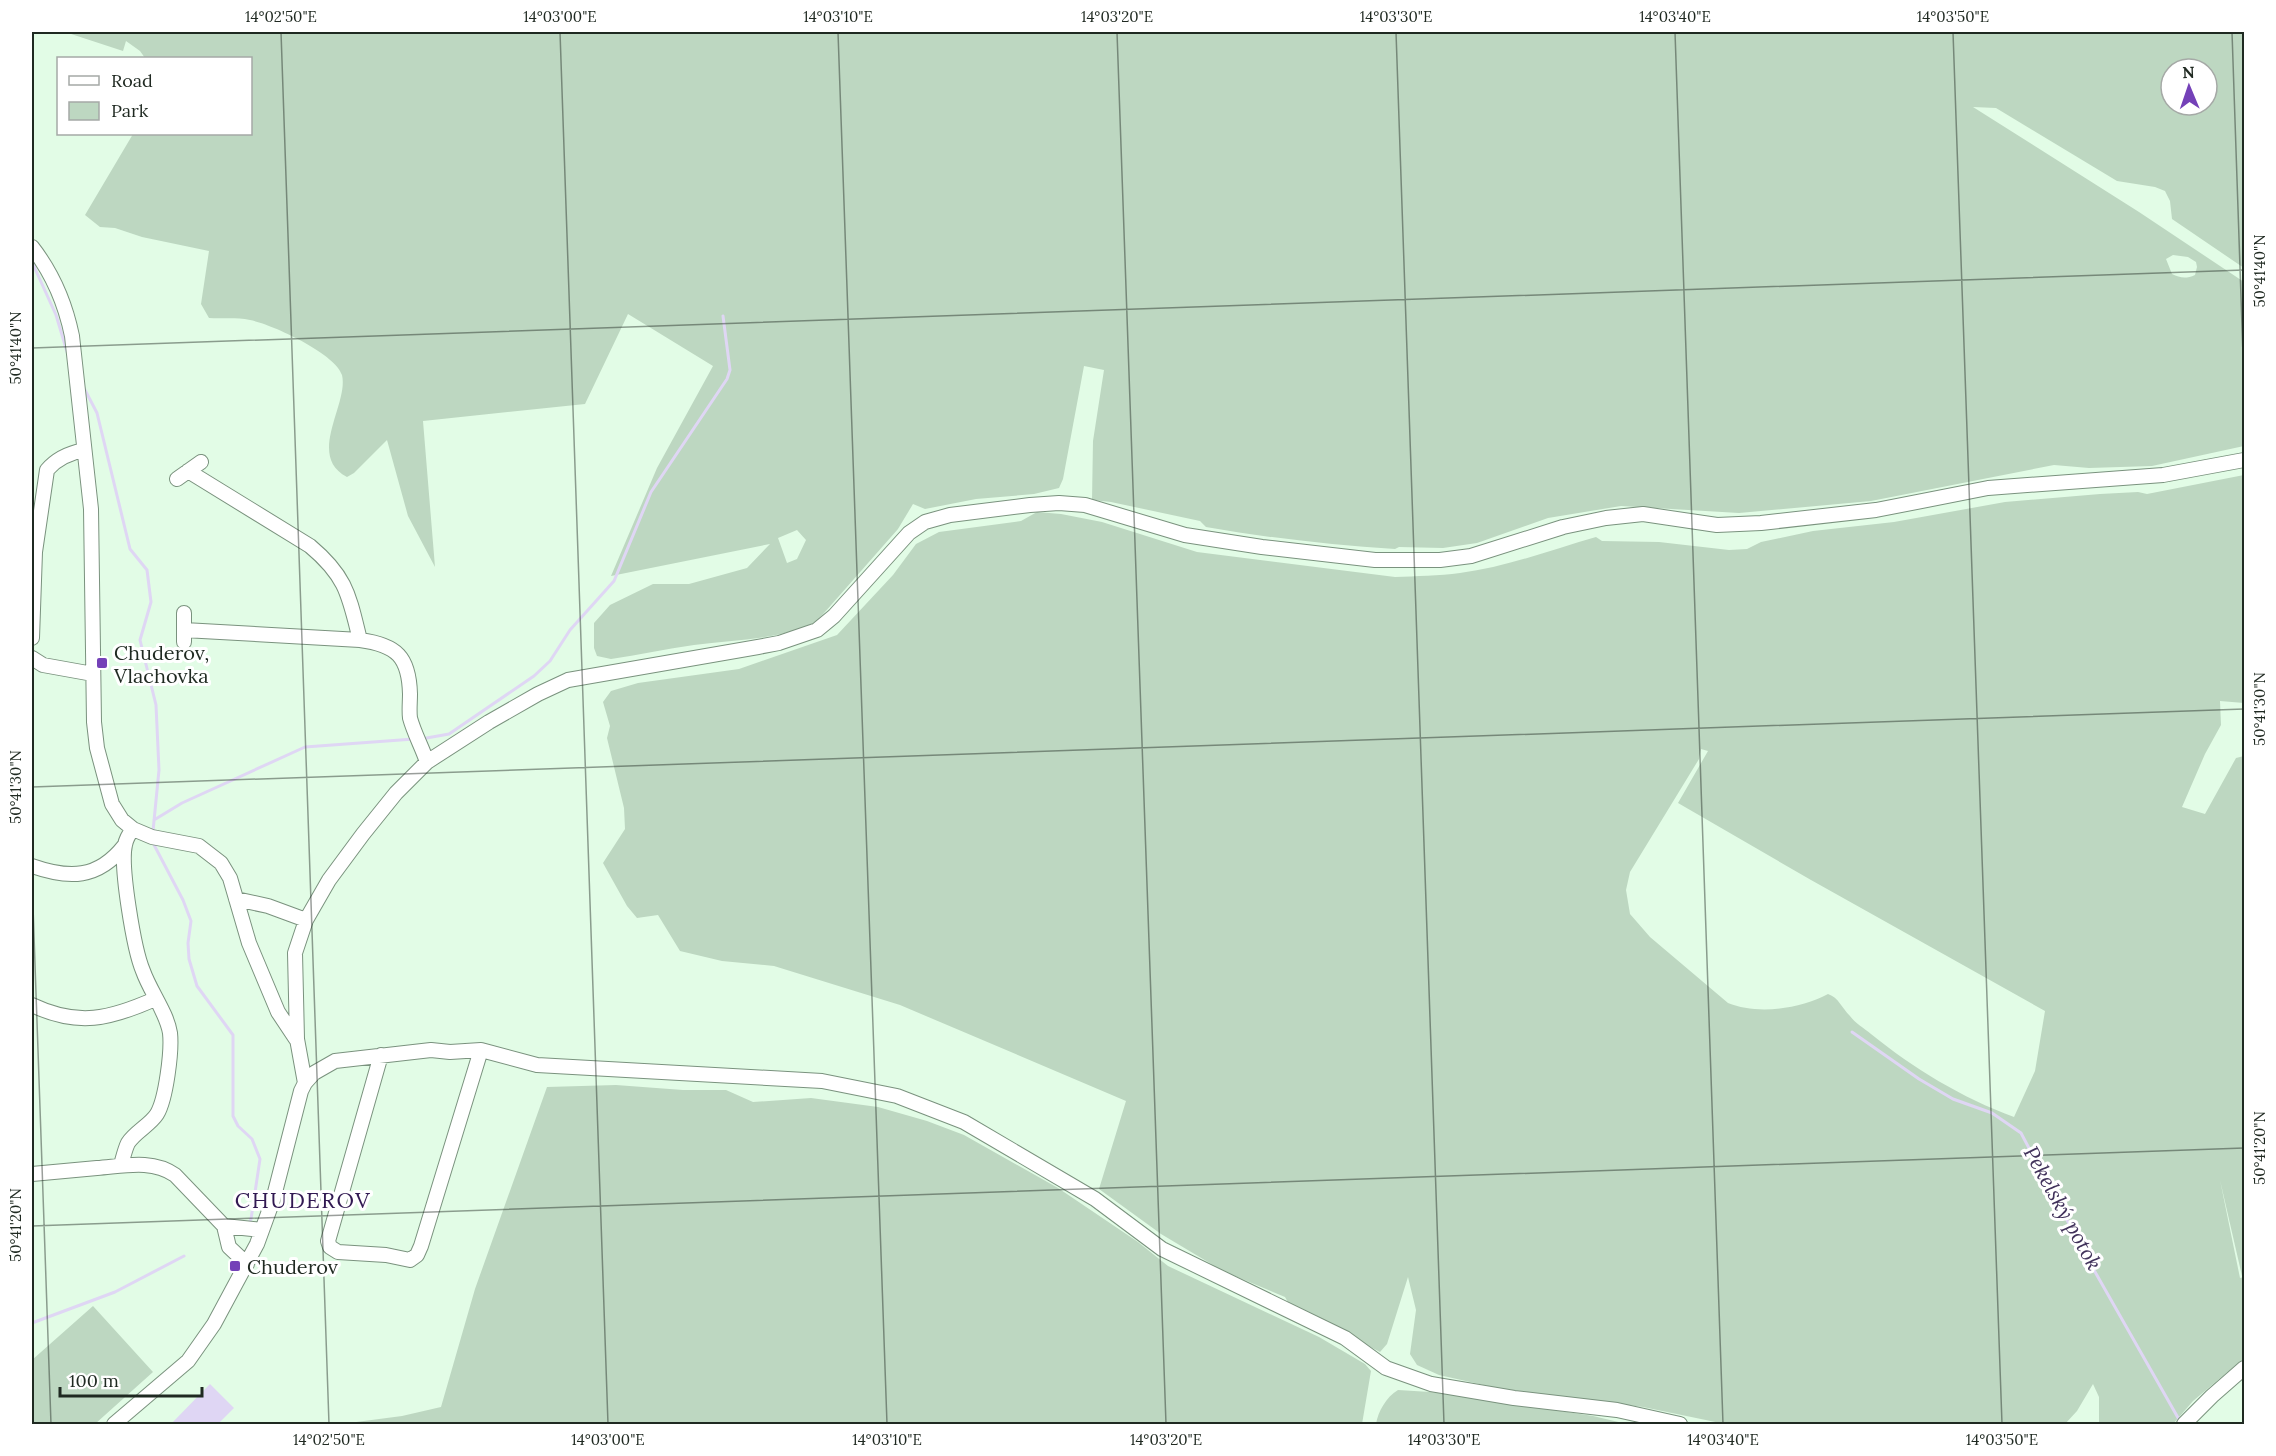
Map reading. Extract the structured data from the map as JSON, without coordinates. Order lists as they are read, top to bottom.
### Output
{
  "districts": ["CHUDEROV"],
  "water": ["Pekelský potok"],
  "places": {
    "transit": ["Chuderov, Vlachovka", "Chuderov"]
  },
  "legend": ["Road", "Park"],
  "scale_bar": "100 m",
  "north": "top",
  "coordinates": [
    "14°02'50\"E",
    "14°03'00\"E",
    "14°03'10\"E",
    "14°03'20\"E",
    "14°03'30\"E",
    "14°03'40\"E",
    "14°03'50\"E",
    "50°41'40\"N",
    "50°41'30\"N",
    "50°41'20\"N"
  ]
}
